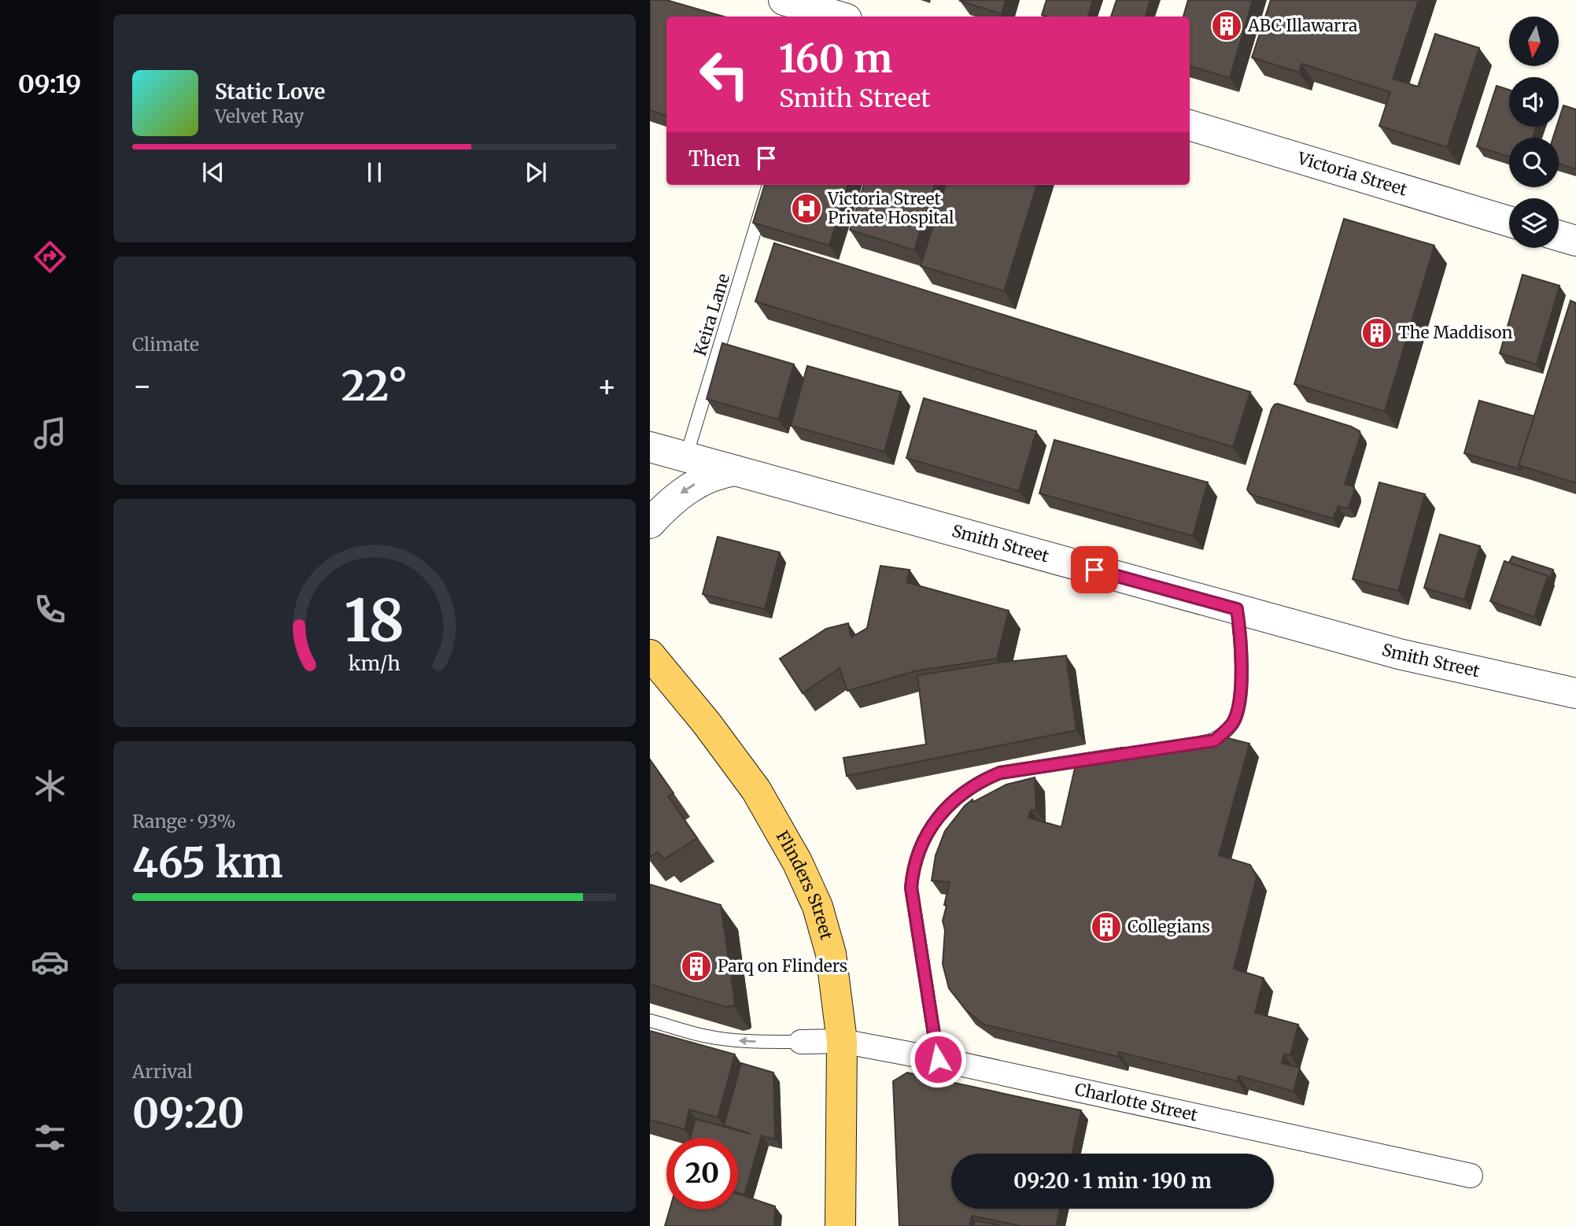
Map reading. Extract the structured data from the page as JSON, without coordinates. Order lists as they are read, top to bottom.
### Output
{
  "streets": {
    "main road": ["Flinders Street"],
    "street": ["Victoria Street", "Smith Street", "Charlotte Street"],
    "lane": ["Keira Lane"]
  },
  "crossings": [
    ["Keira Lane", "Smith Street"],
    ["Flinders Street", "Charlotte Street"]
  ],
  "places": {
    "building": [
      "ABC Illawarra",
      "The Maddison",
      "Collegians",
      "Parq on Flinders"
    ],
    "hospital": ["Victoria Street Private Hospital"]
  },
  "north": "bottom",
  "page": {
    "tabs": "09:19",
    "turn": ["160 m", "Smith Street"],
    "song": ["Static Love", "Velvet Ray"],
    "then": "Then",
    "tile": [
      "Climate",
      ["Range · 93%", "465 km"],
      ["Arrival", "09:20"]
    ],
    "heat": ["−", "22°", "+"],
    "limit": "20",
    "trip": "09:20 · 1 min · 190 m",
    "gauge": ["18", "km/h"]
  }
}
